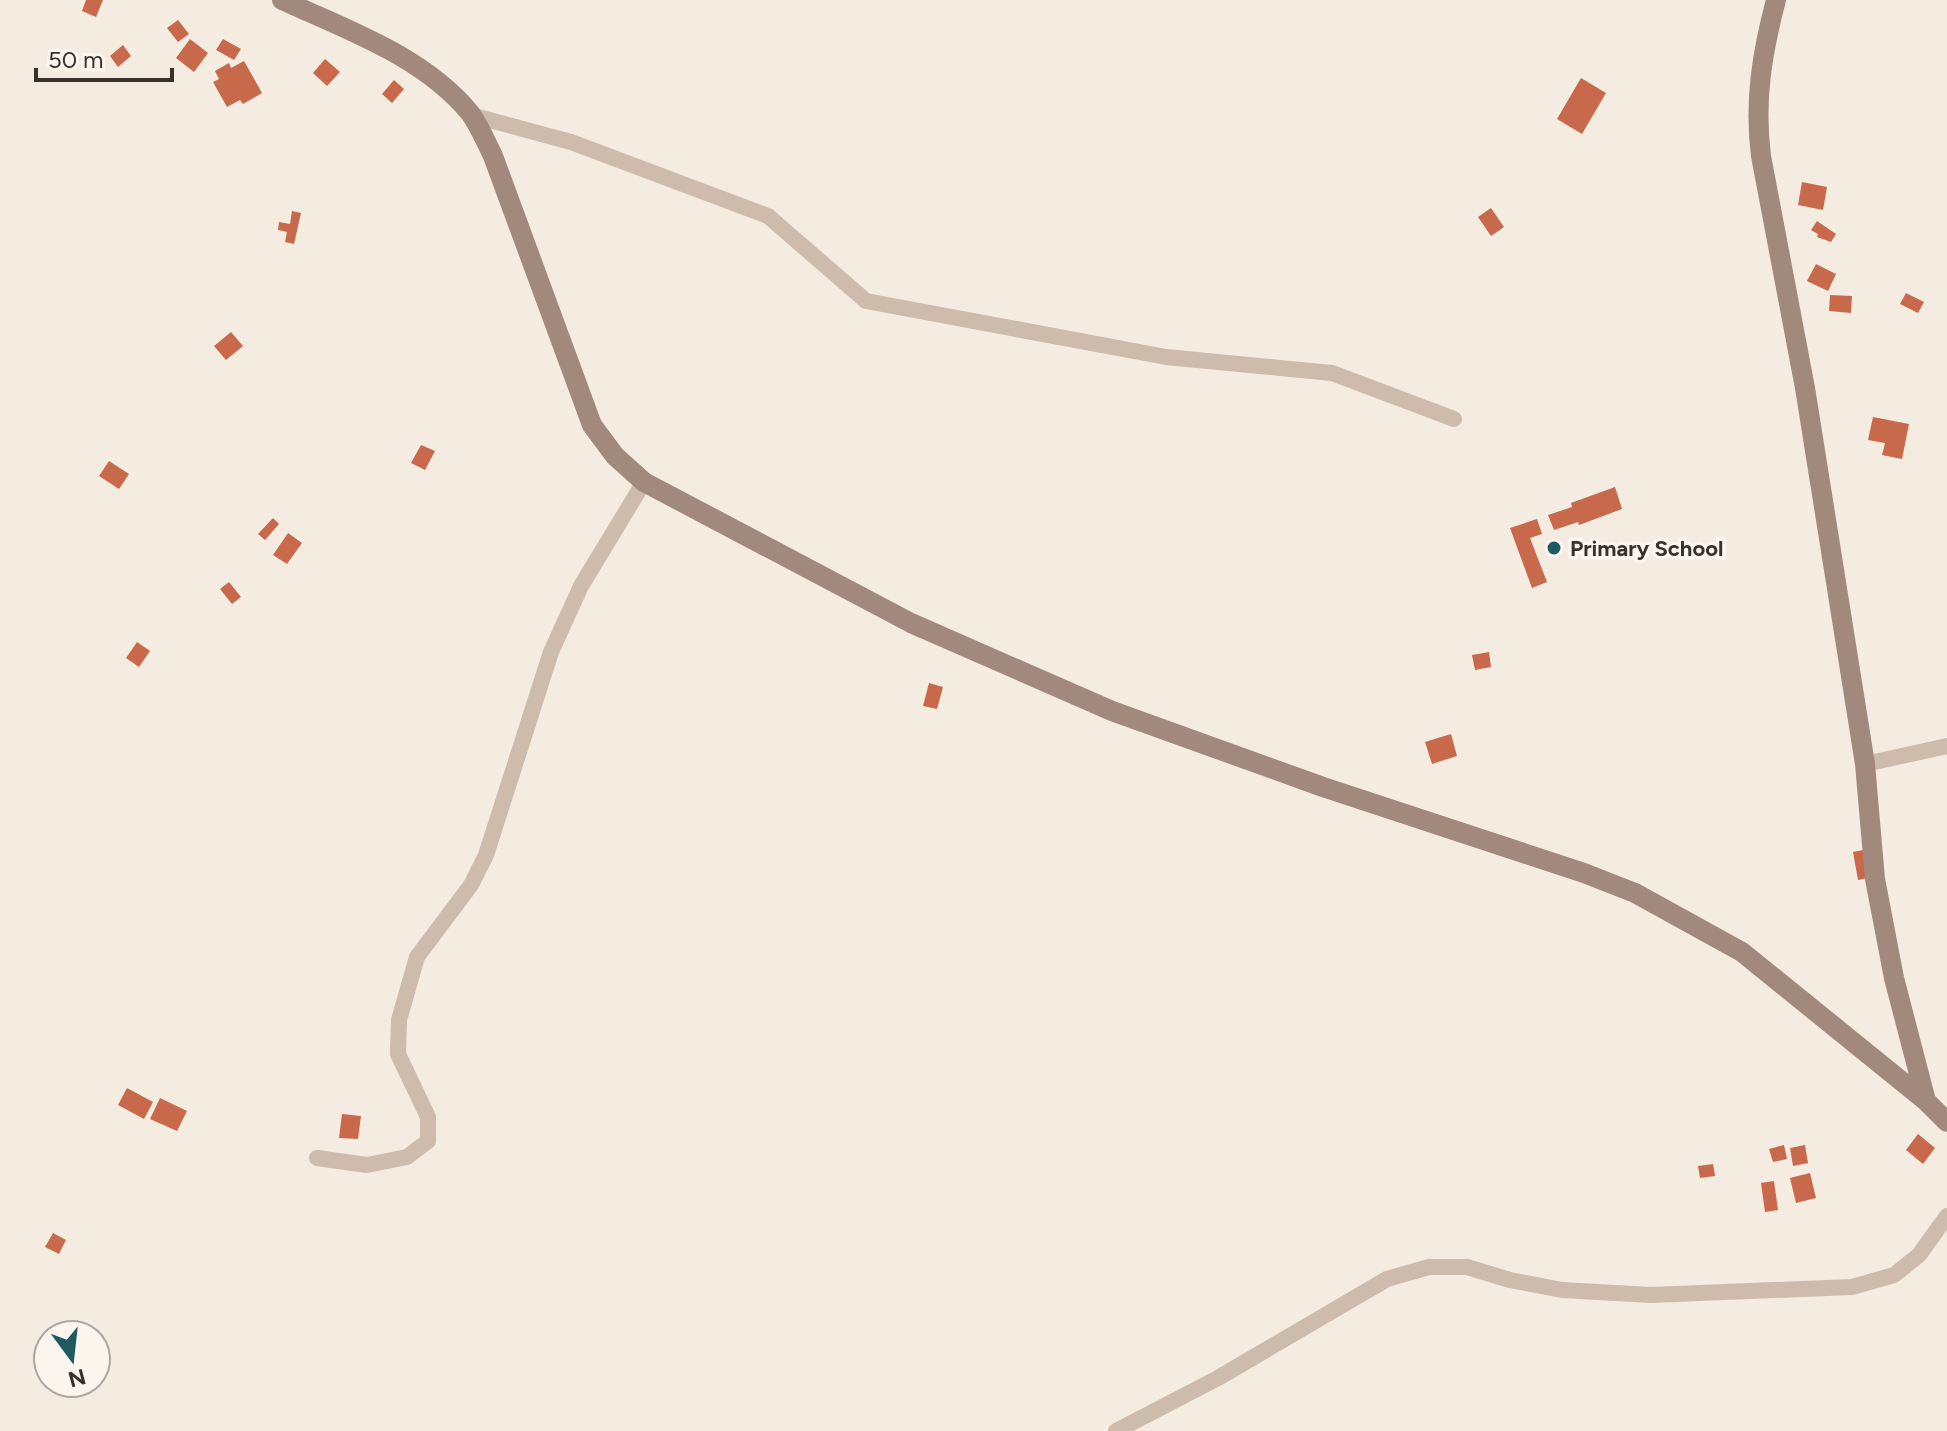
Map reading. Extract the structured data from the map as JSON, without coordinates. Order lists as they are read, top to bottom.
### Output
{
  "places": ["Primary School"],
  "scale_bar": "50 m",
  "north": "bottom"
}
